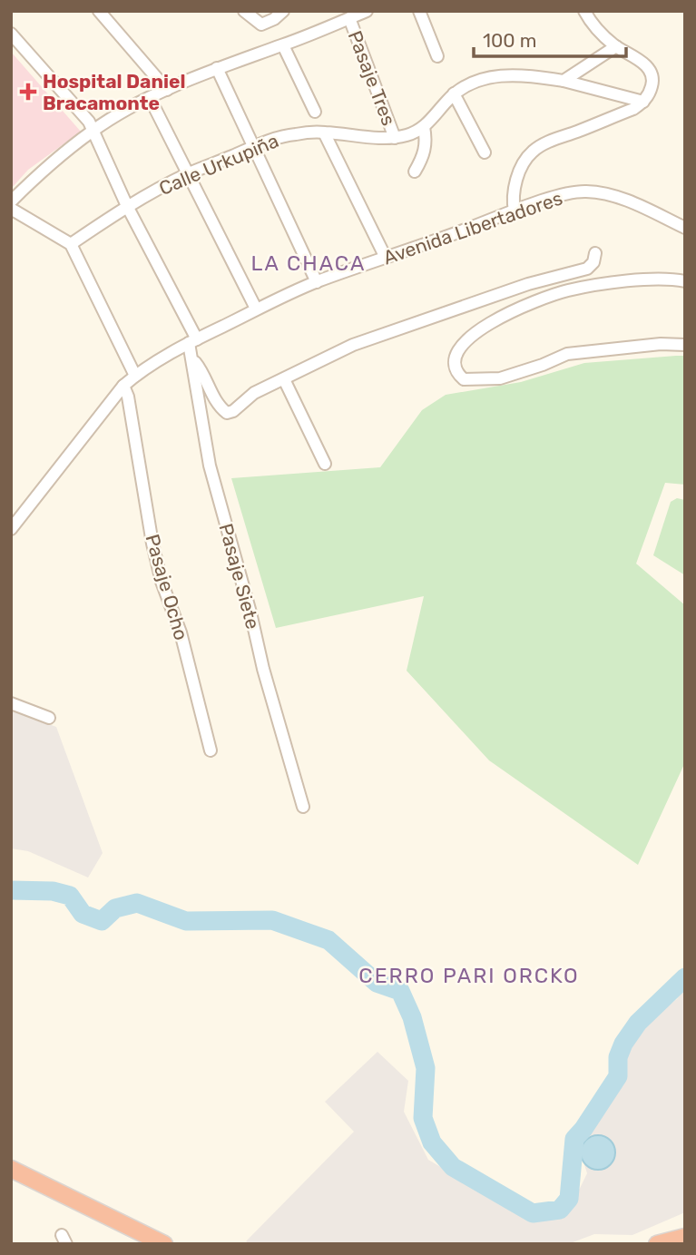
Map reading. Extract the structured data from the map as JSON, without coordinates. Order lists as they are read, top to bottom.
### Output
{
  "streets": {
    "street": [
      "Pasaje Tres",
      "Calle Urkupiña",
      "Avenida Libertadores",
      "Pasaje Siete",
      "Pasaje Ocho"
    ]
  },
  "crossings": [
    ["Pasaje Tres", "Calle Urkupiña"],
    ["Calle Urkupiña", "Pasaje Siete"],
    ["Avenida Libertadores", "Pasaje Siete"],
    ["Avenida Libertadores", "Pasaje Ocho"]
  ],
  "districts": ["LA CHACA", "CERRO PARI ORCKO"],
  "places": {
    "health": ["Hospital Daniel Bracamonte"]
  },
  "scale_bar": "100 m"
}
